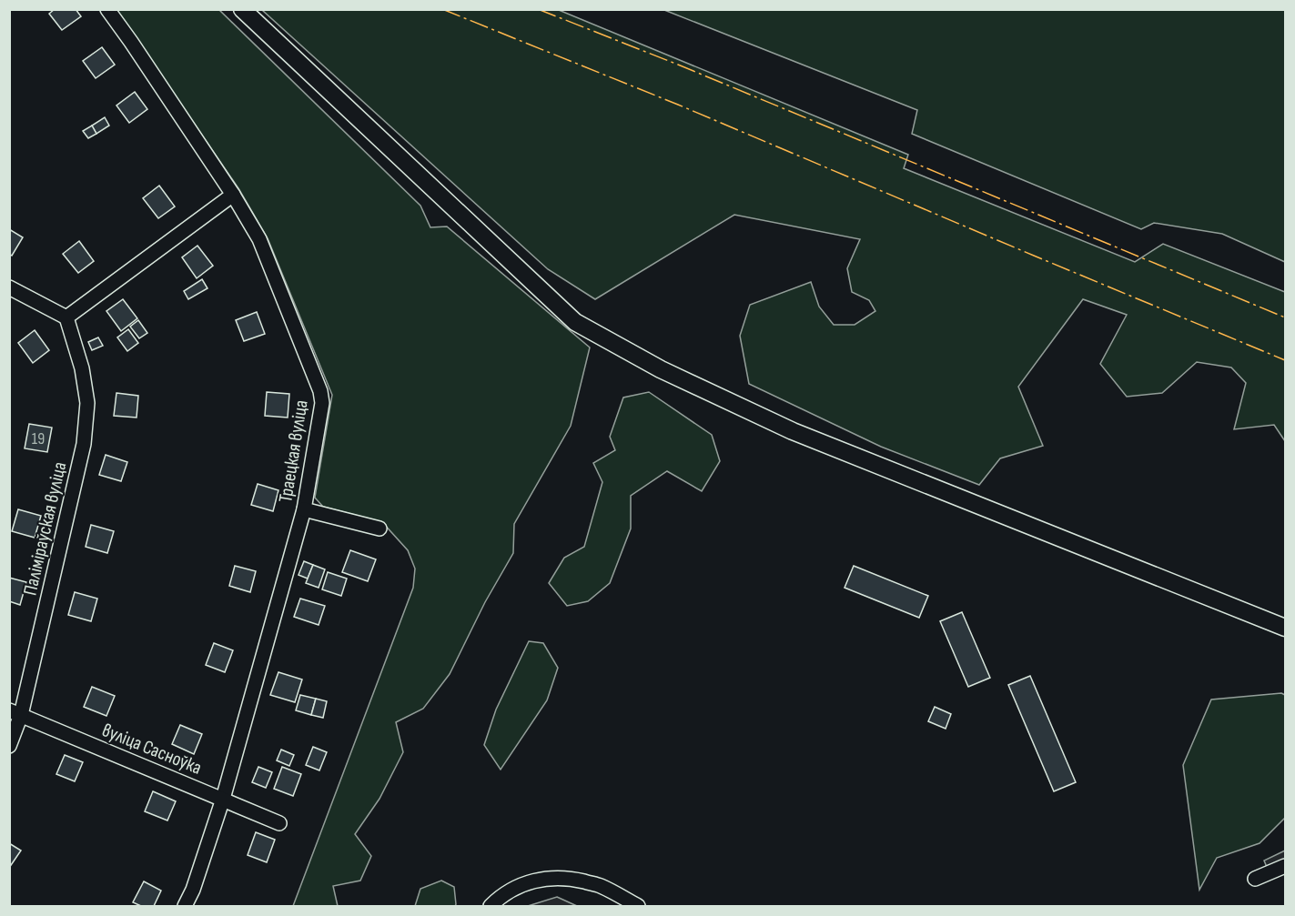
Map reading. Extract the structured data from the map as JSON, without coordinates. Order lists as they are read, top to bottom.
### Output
{
  "streets": {
    "street": ["Траецкая вуліца", "Паліміраўская вуліца", "вуліца Сасноўка"]
  },
  "crossings": [
    ["Траецкая вуліца", "вуліца Сасноўка"],
    ["Паліміраўская вуліца", "вуліца Сасноўка"]
  ],
  "house_numbers": ["19"]
}
